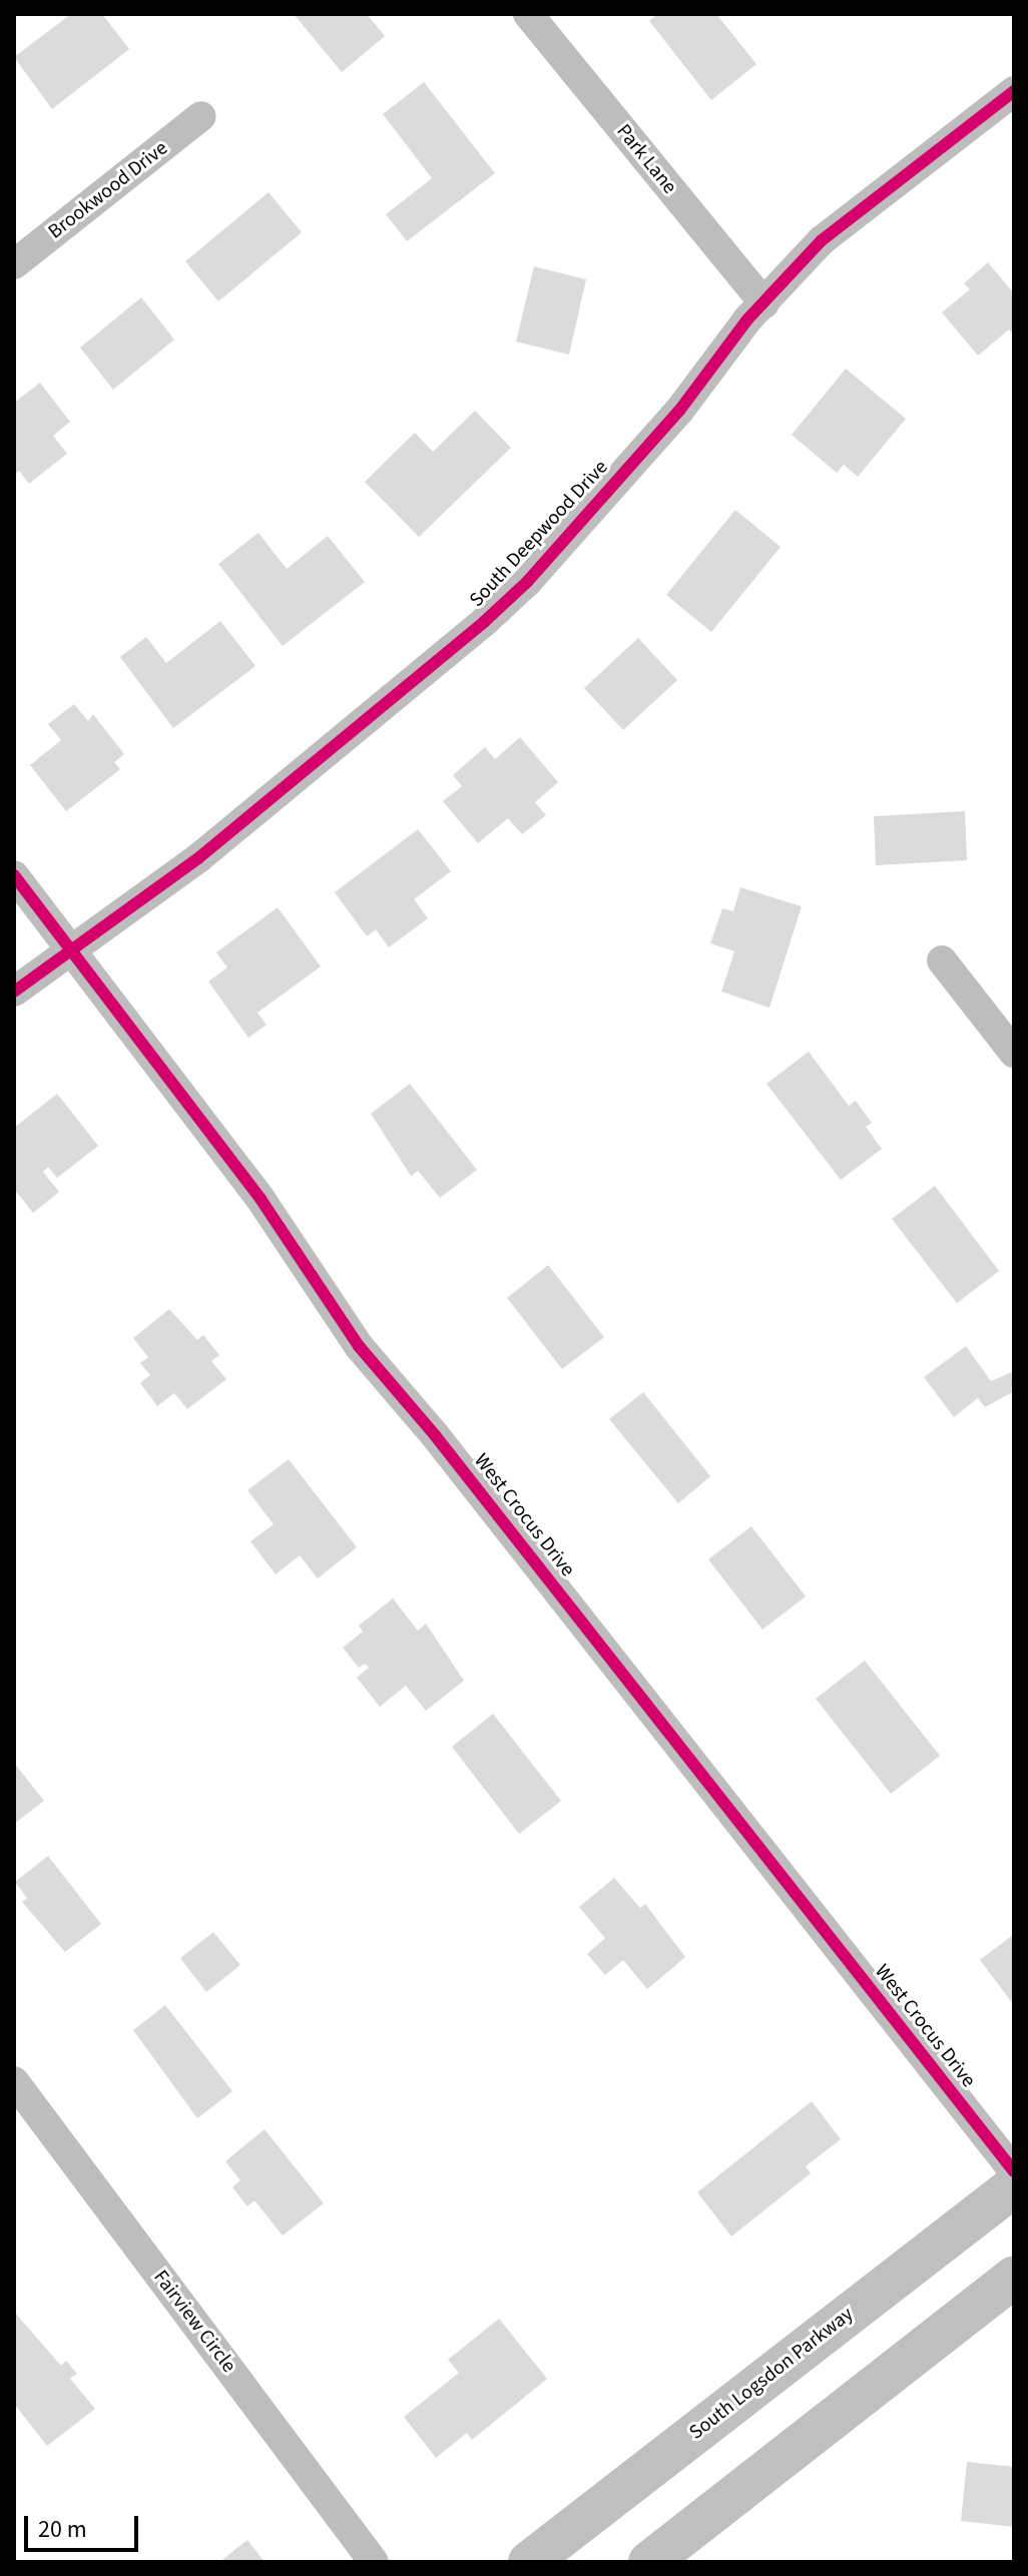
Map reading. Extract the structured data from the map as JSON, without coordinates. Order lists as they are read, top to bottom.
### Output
{
  "streets": {
    "main road": ["South Logsdon Parkway"],
    "street": [
      "Park Lane",
      "Brookwood Drive",
      "South Deepwood Drive",
      "West Crocus Drive",
      "Fairview Circle"
    ]
  },
  "crossings": [
    ["Park Lane", "South Deepwood Drive"],
    ["South Deepwood Drive", "West Crocus Drive"]
  ],
  "scale_bar": "20 m"
}
